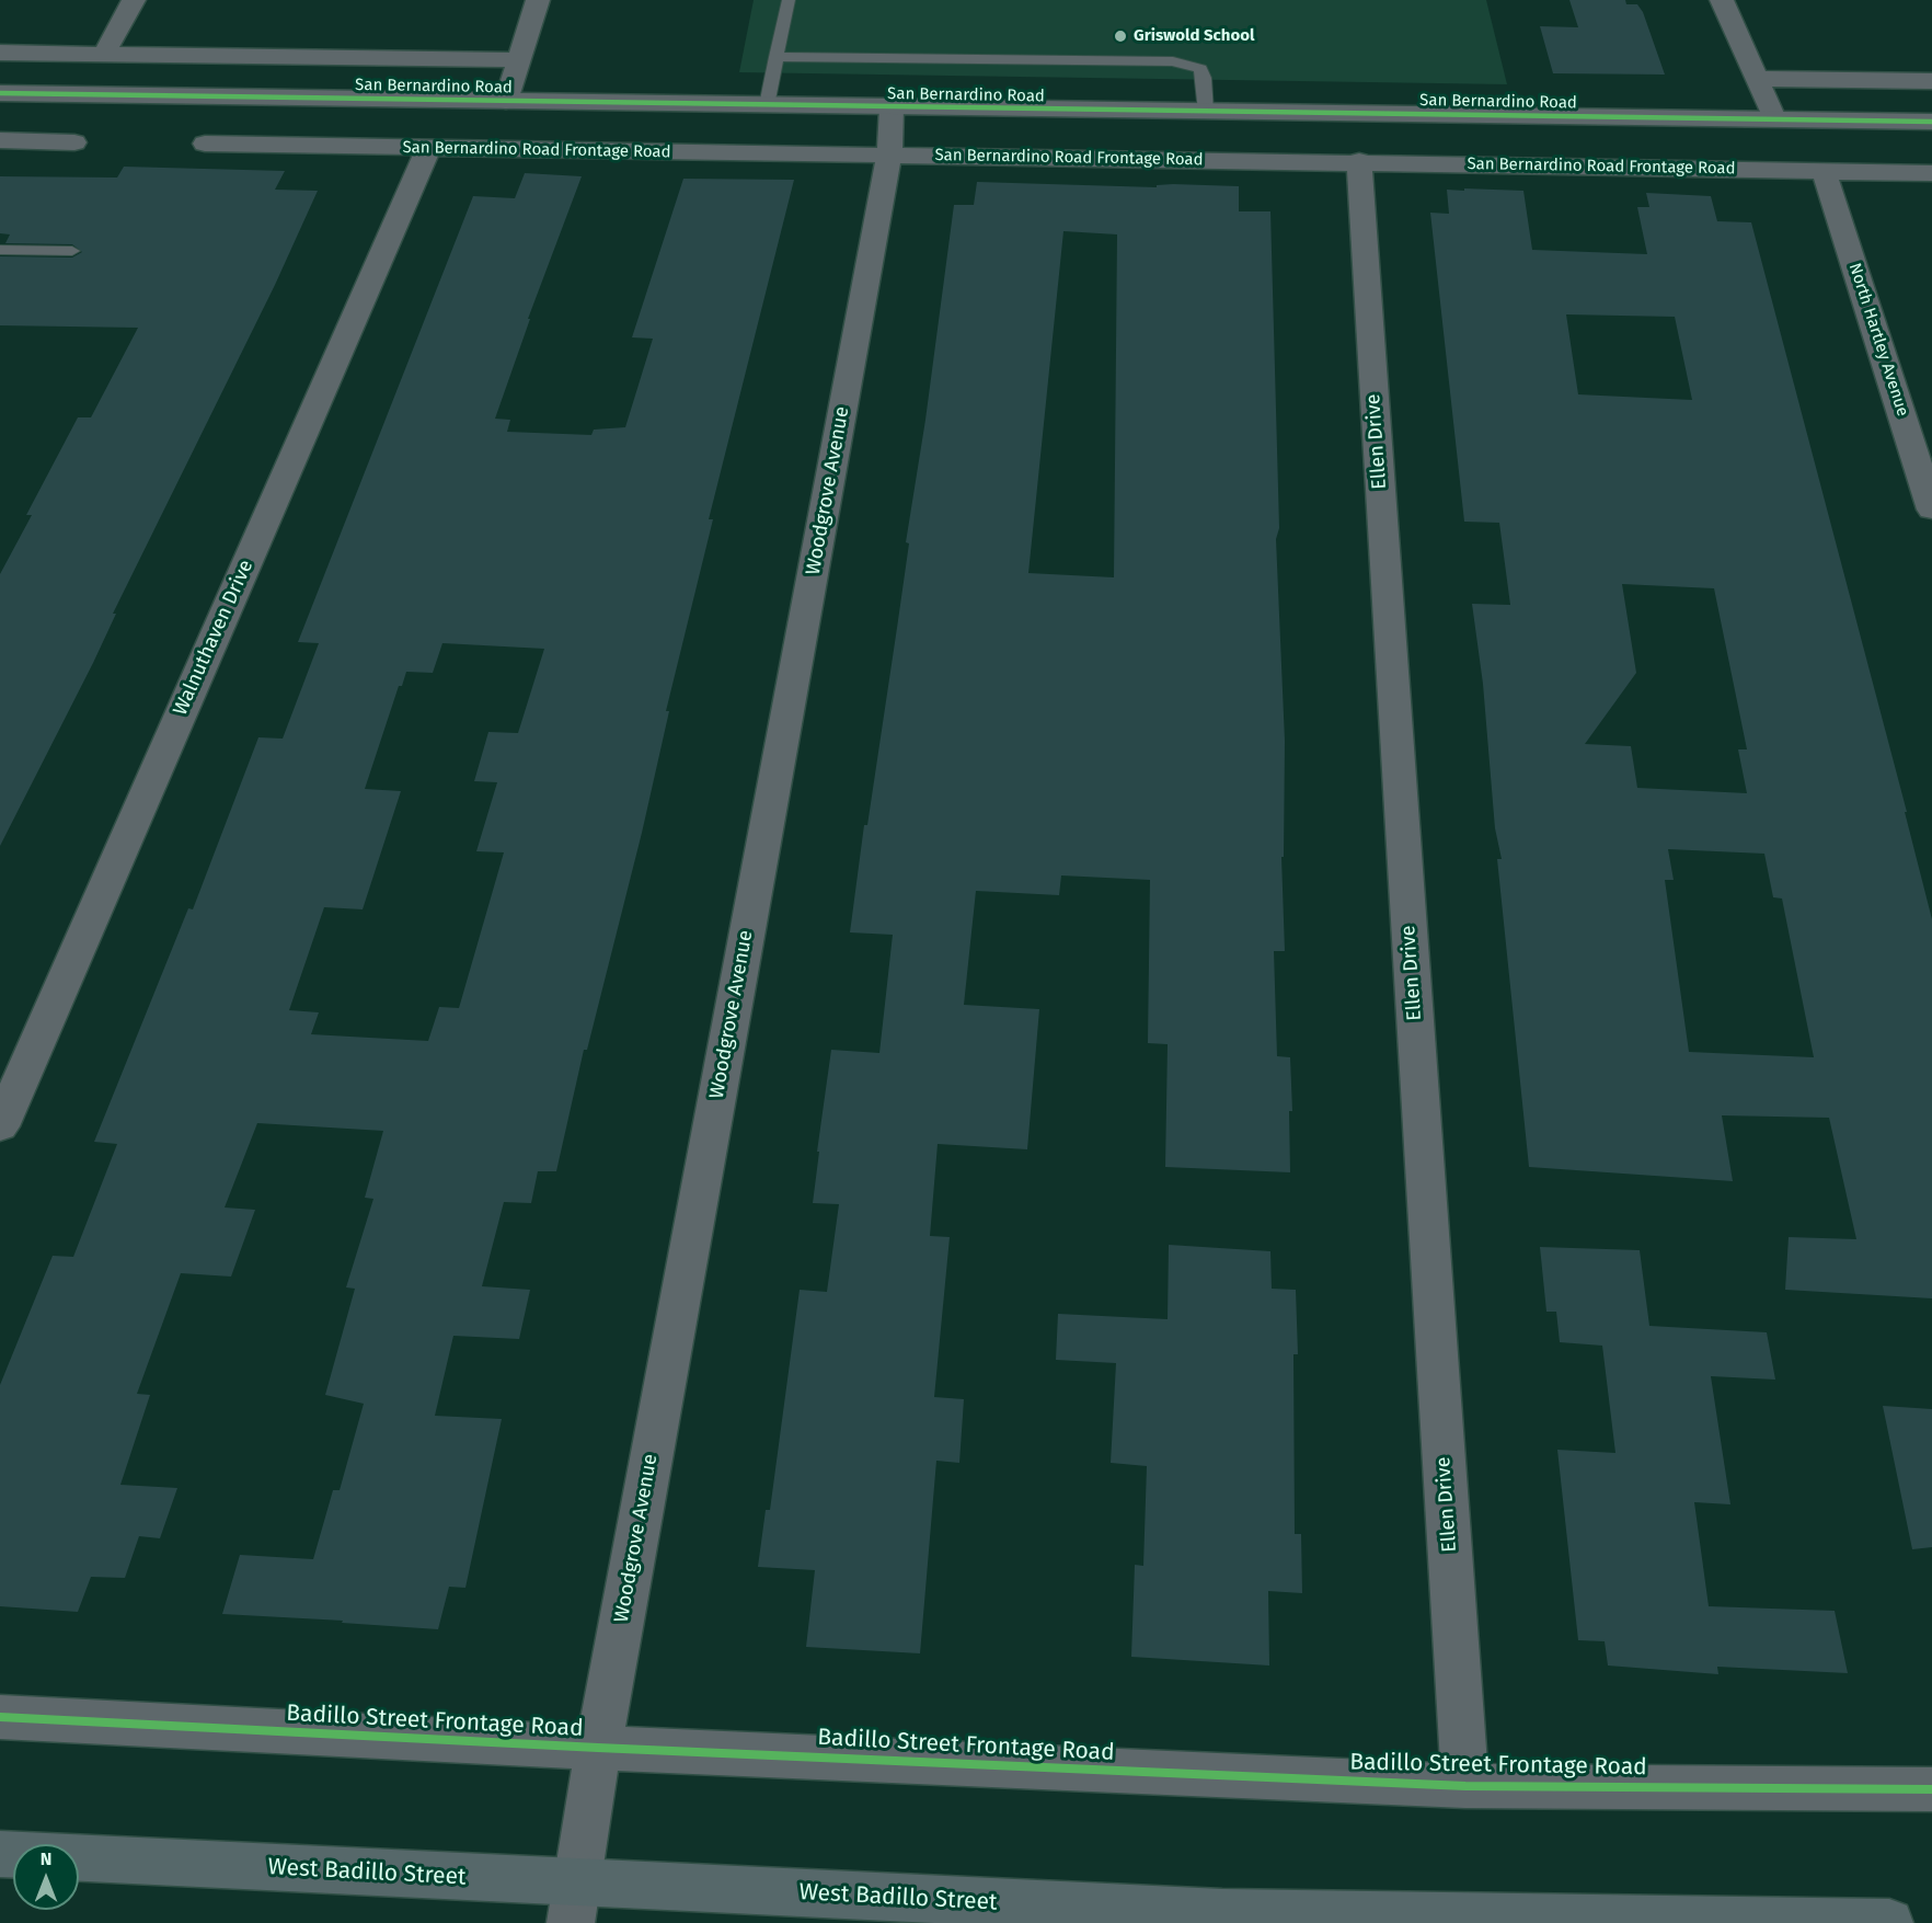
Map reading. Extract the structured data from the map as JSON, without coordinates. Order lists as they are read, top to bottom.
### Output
{
  "streets": {
    "main road": ["West Badillo Street"],
    "street": [
      "San Bernardino Road",
      "San Bernardino Road Frontage Road",
      "North Hartley Avenue",
      "Ellen Drive",
      "Woodgrove Avenue",
      "Walnuthaven Drive",
      "Badillo Street Frontage Road"
    ]
  },
  "crossings": [
    ["San Bernardino Road", "Woodgrove Avenue"],
    ["San Bernardino Road Frontage Road", "North Hartley Avenue"],
    ["San Bernardino Road Frontage Road", "Ellen Drive"],
    ["San Bernardino Road Frontage Road", "Woodgrove Avenue"],
    ["San Bernardino Road Frontage Road", "Walnuthaven Drive"],
    ["Ellen Drive", "Badillo Street Frontage Road"],
    ["Woodgrove Avenue", "Badillo Street Frontage Road"],
    ["Woodgrove Avenue", "West Badillo Street"]
  ],
  "places": ["Griswold School"],
  "north": "top"
}
